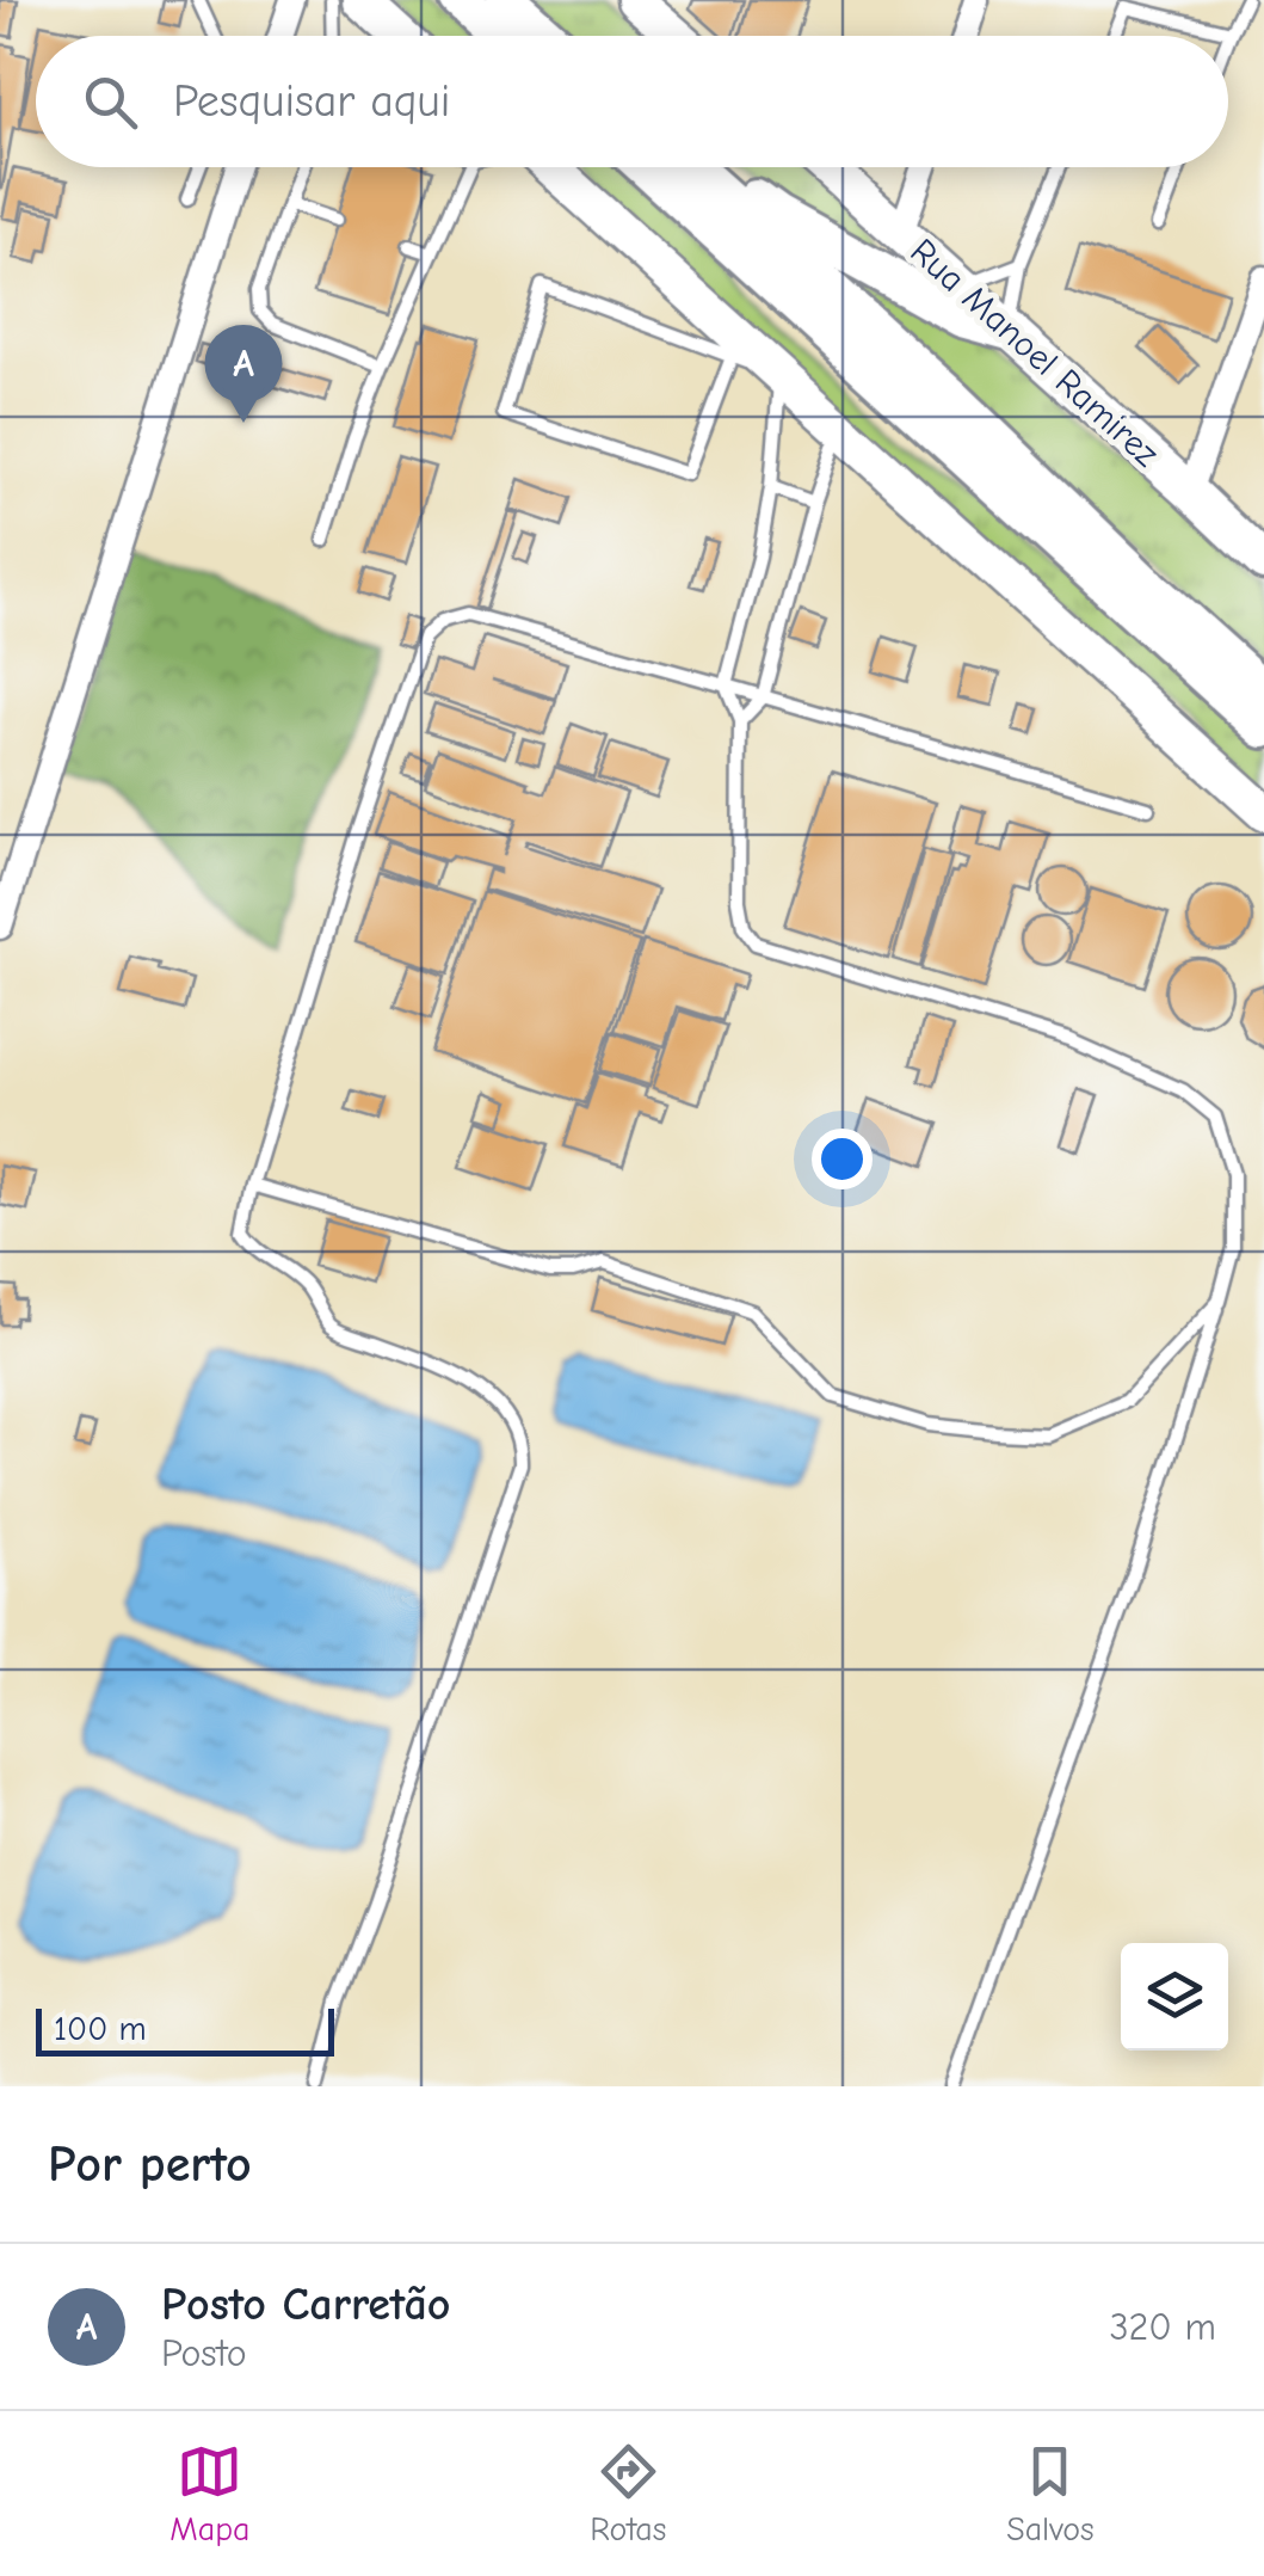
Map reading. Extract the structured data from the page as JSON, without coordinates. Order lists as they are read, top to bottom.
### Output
{
  "streets": {
    "main road": ["Rua Manoel Ramirez"]
  },
  "scale_bar": "100 m",
  "page": {
    "search": "Pesquisar aqui",
    "pins": "A",
    "scale": "100 m",
    "heading": "Por perto",
    "list": [
      {
        "mark": "A",
        "name": "Posto Carretão",
        "note": "Posto",
        "value": "320 m"
      }
    ],
    "nav": ["Mapa", "Rotas", "Salvos"]
  }
}
